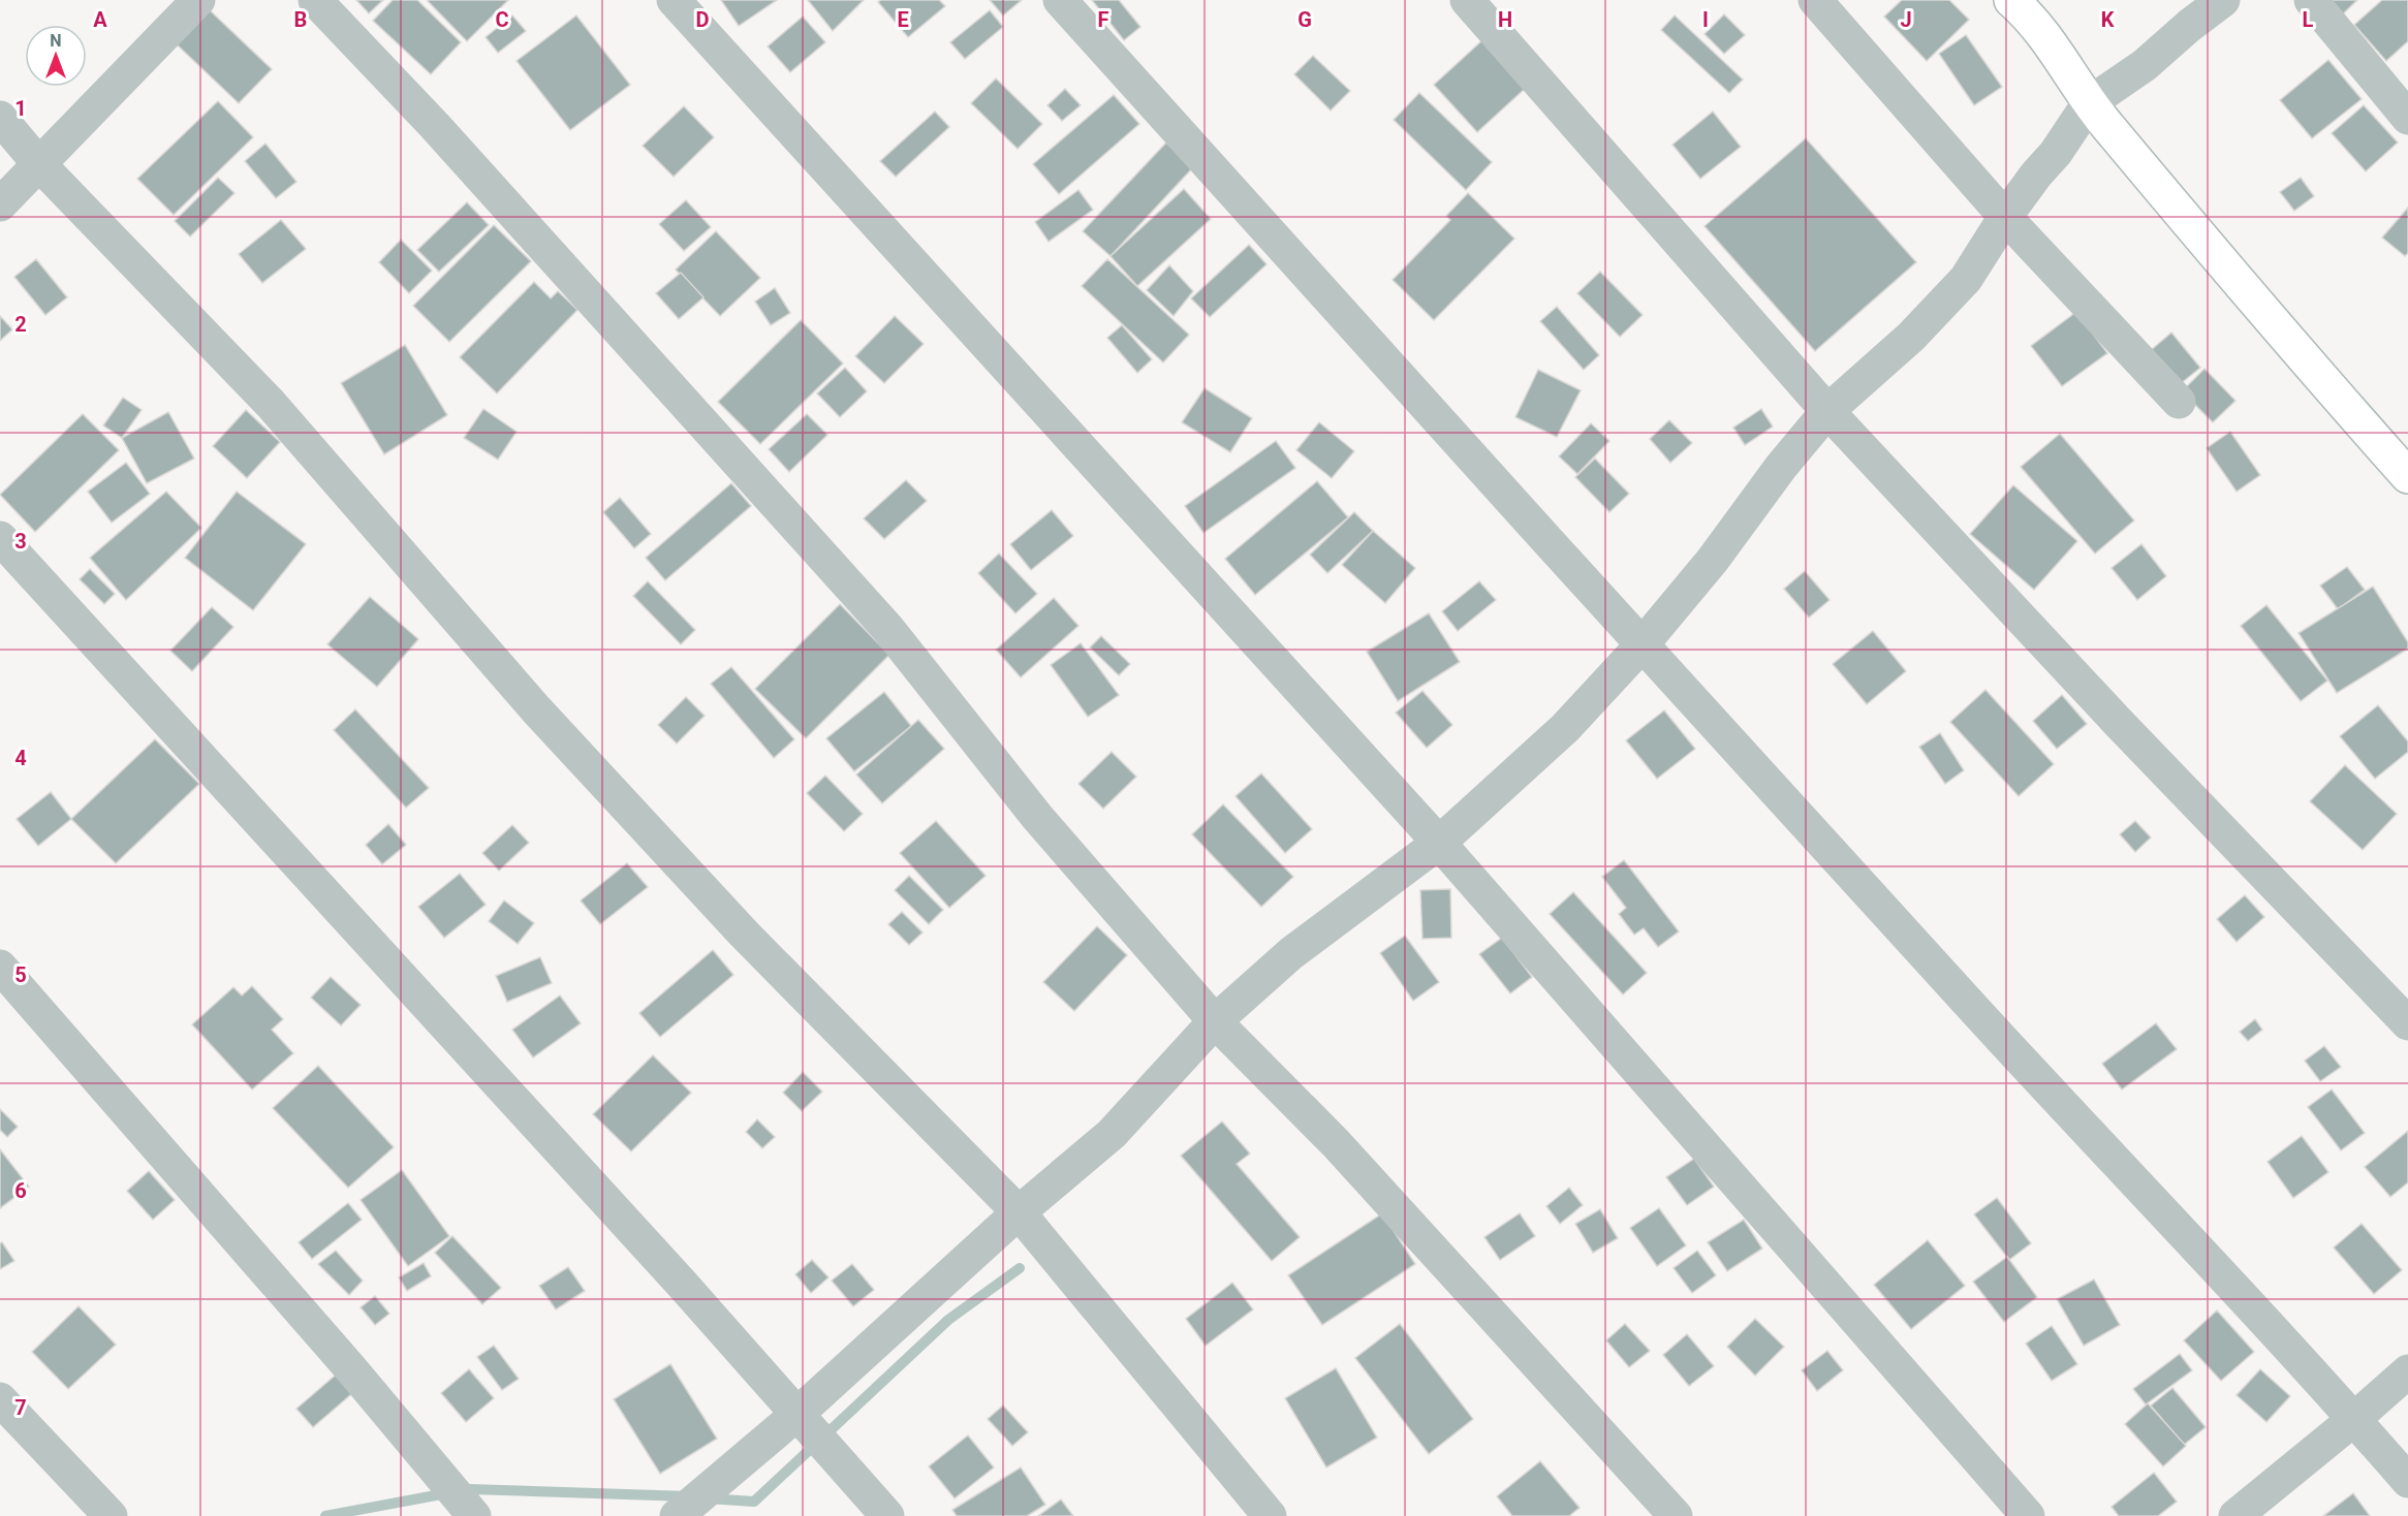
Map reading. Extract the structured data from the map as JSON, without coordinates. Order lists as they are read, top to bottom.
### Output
{
  "north": "top",
  "grid": {
    "columns": [
      "A",
      "B",
      "C",
      "D",
      "E",
      "F",
      "G",
      "H",
      "I",
      "J",
      "K",
      "L"
    ],
    "rows": [
      "1",
      "2",
      "3",
      "4",
      "5",
      "6",
      "7"
    ]
  }
}
